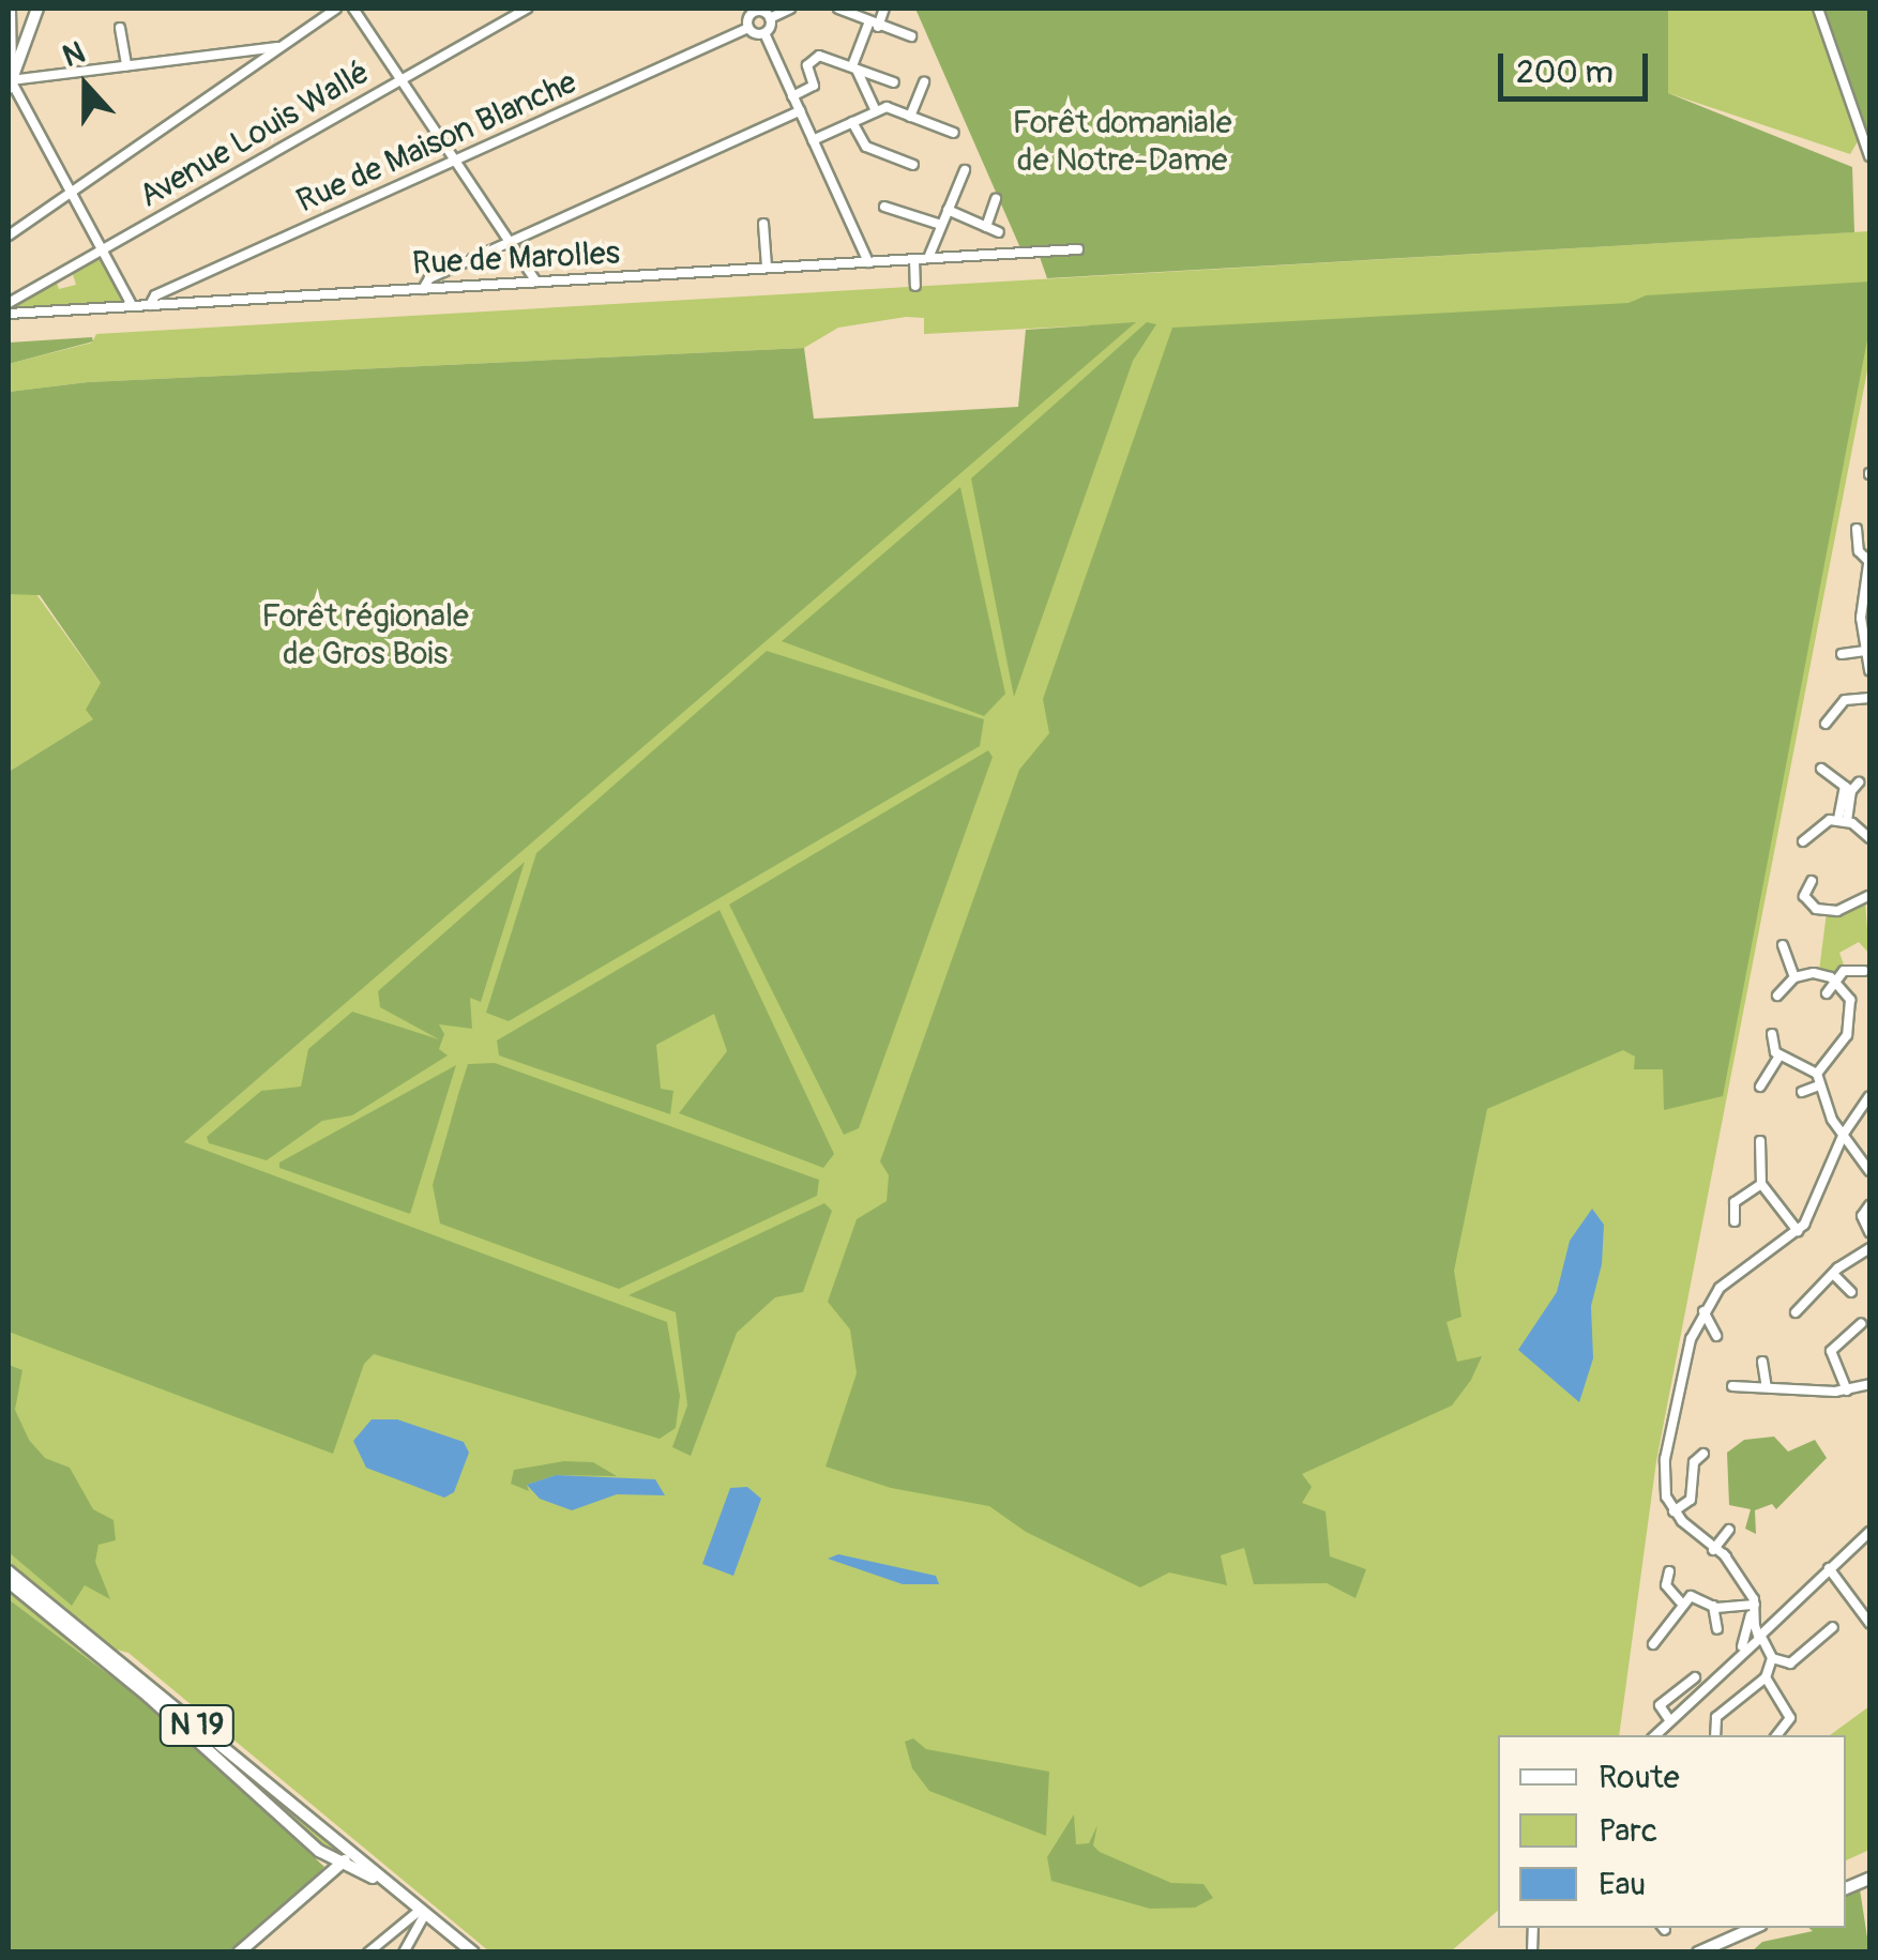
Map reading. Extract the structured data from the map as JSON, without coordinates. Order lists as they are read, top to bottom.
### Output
{
  "streets": {
    "main road": ["N 19"],
    "street": ["Avenue Louis Wallé", "Rue de Maison Blanche", "Rue de Marolles"]
  },
  "crossings": [
    ["Rue de Maison Blanche", "Rue de Marolles"]
  ],
  "parks": ["Forêt domaniale de Notre-Dame", "Forêt régionale de Gros Bois"],
  "legend": ["Route", "Parc", "Eau"],
  "scale_bar": "200 m",
  "north": "top"
}
